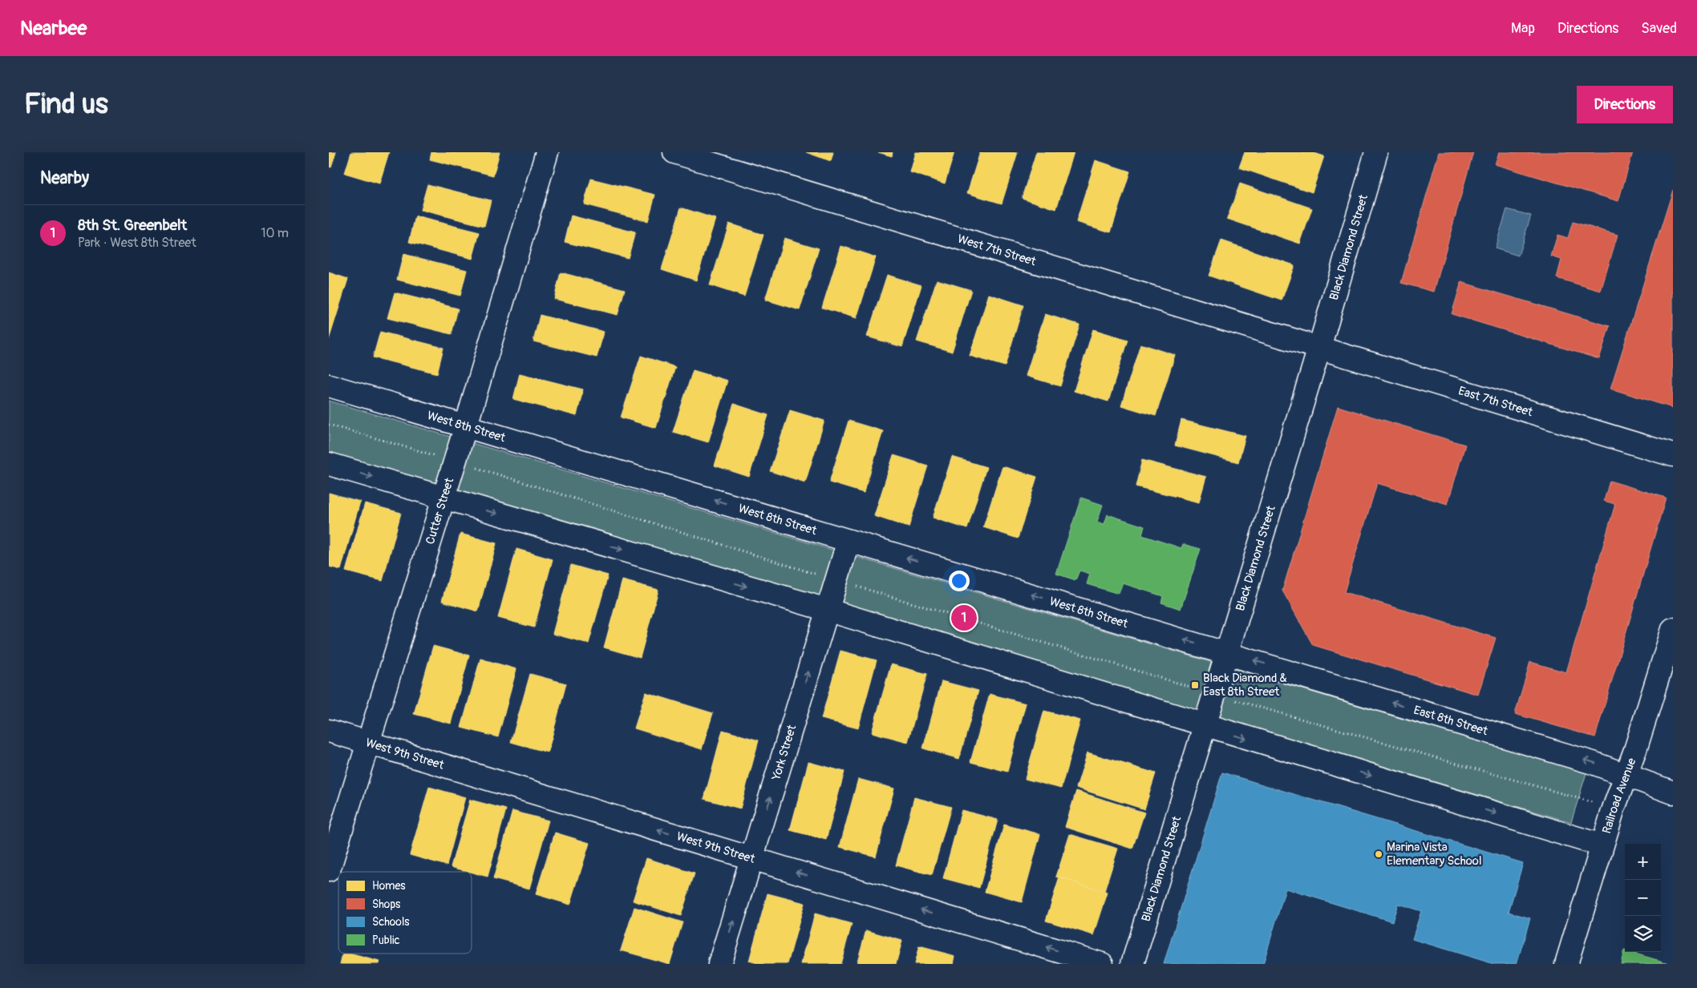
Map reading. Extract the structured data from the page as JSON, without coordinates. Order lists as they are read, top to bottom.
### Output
{
  "streets": {
    "street": [
      "Black Diamond Street",
      "West 7th Street",
      "East 7th Street",
      "West 8th Street",
      "Cutter Street",
      "East 8th Street",
      "York Street",
      "West 9th Street",
      "Railroad Avenue"
    ]
  },
  "crossings": [
    ["Black Diamond Street", "West 7th Street"],
    ["Black Diamond Street", "East 7th Street"],
    ["Black Diamond Street", "West 8th Street"],
    ["Black Diamond Street", "East 8th Street"],
    ["West 7th Street", "East 7th Street"],
    ["West 8th Street", "Cutter Street"],
    ["West 8th Street", "East 8th Street"],
    ["West 8th Street", "York Street"],
    ["Cutter Street", "West 9th Street"],
    ["East 8th Street", "Railroad Avenue"],
    ["York Street", "West 9th Street"]
  ],
  "one_way": ["York Street", "West 9th Street"],
  "places": {
    "transit": ["Black Diamond & East 8th Street"],
    "other": ["Marina Vista Elementary School"]
  },
  "legend": [
    "Homes",
    "Shops",
    "Schools",
    "Public"
  ],
  "page": {
    "header": "Nearbee",
    "nav": ["Map", "Directions", "Saved"],
    "buttons": "Directions",
    "title": "Find us",
    "heading": "Nearby",
    "list": [
      {
        "mark": "1",
        "name": "8th St. Greenbelt",
        "note": "Park · West 8th Street",
        "value": "10 m"
      }
    ],
    "pins": "1",
    "map_buttons": ["+", "−"]
  }
}
